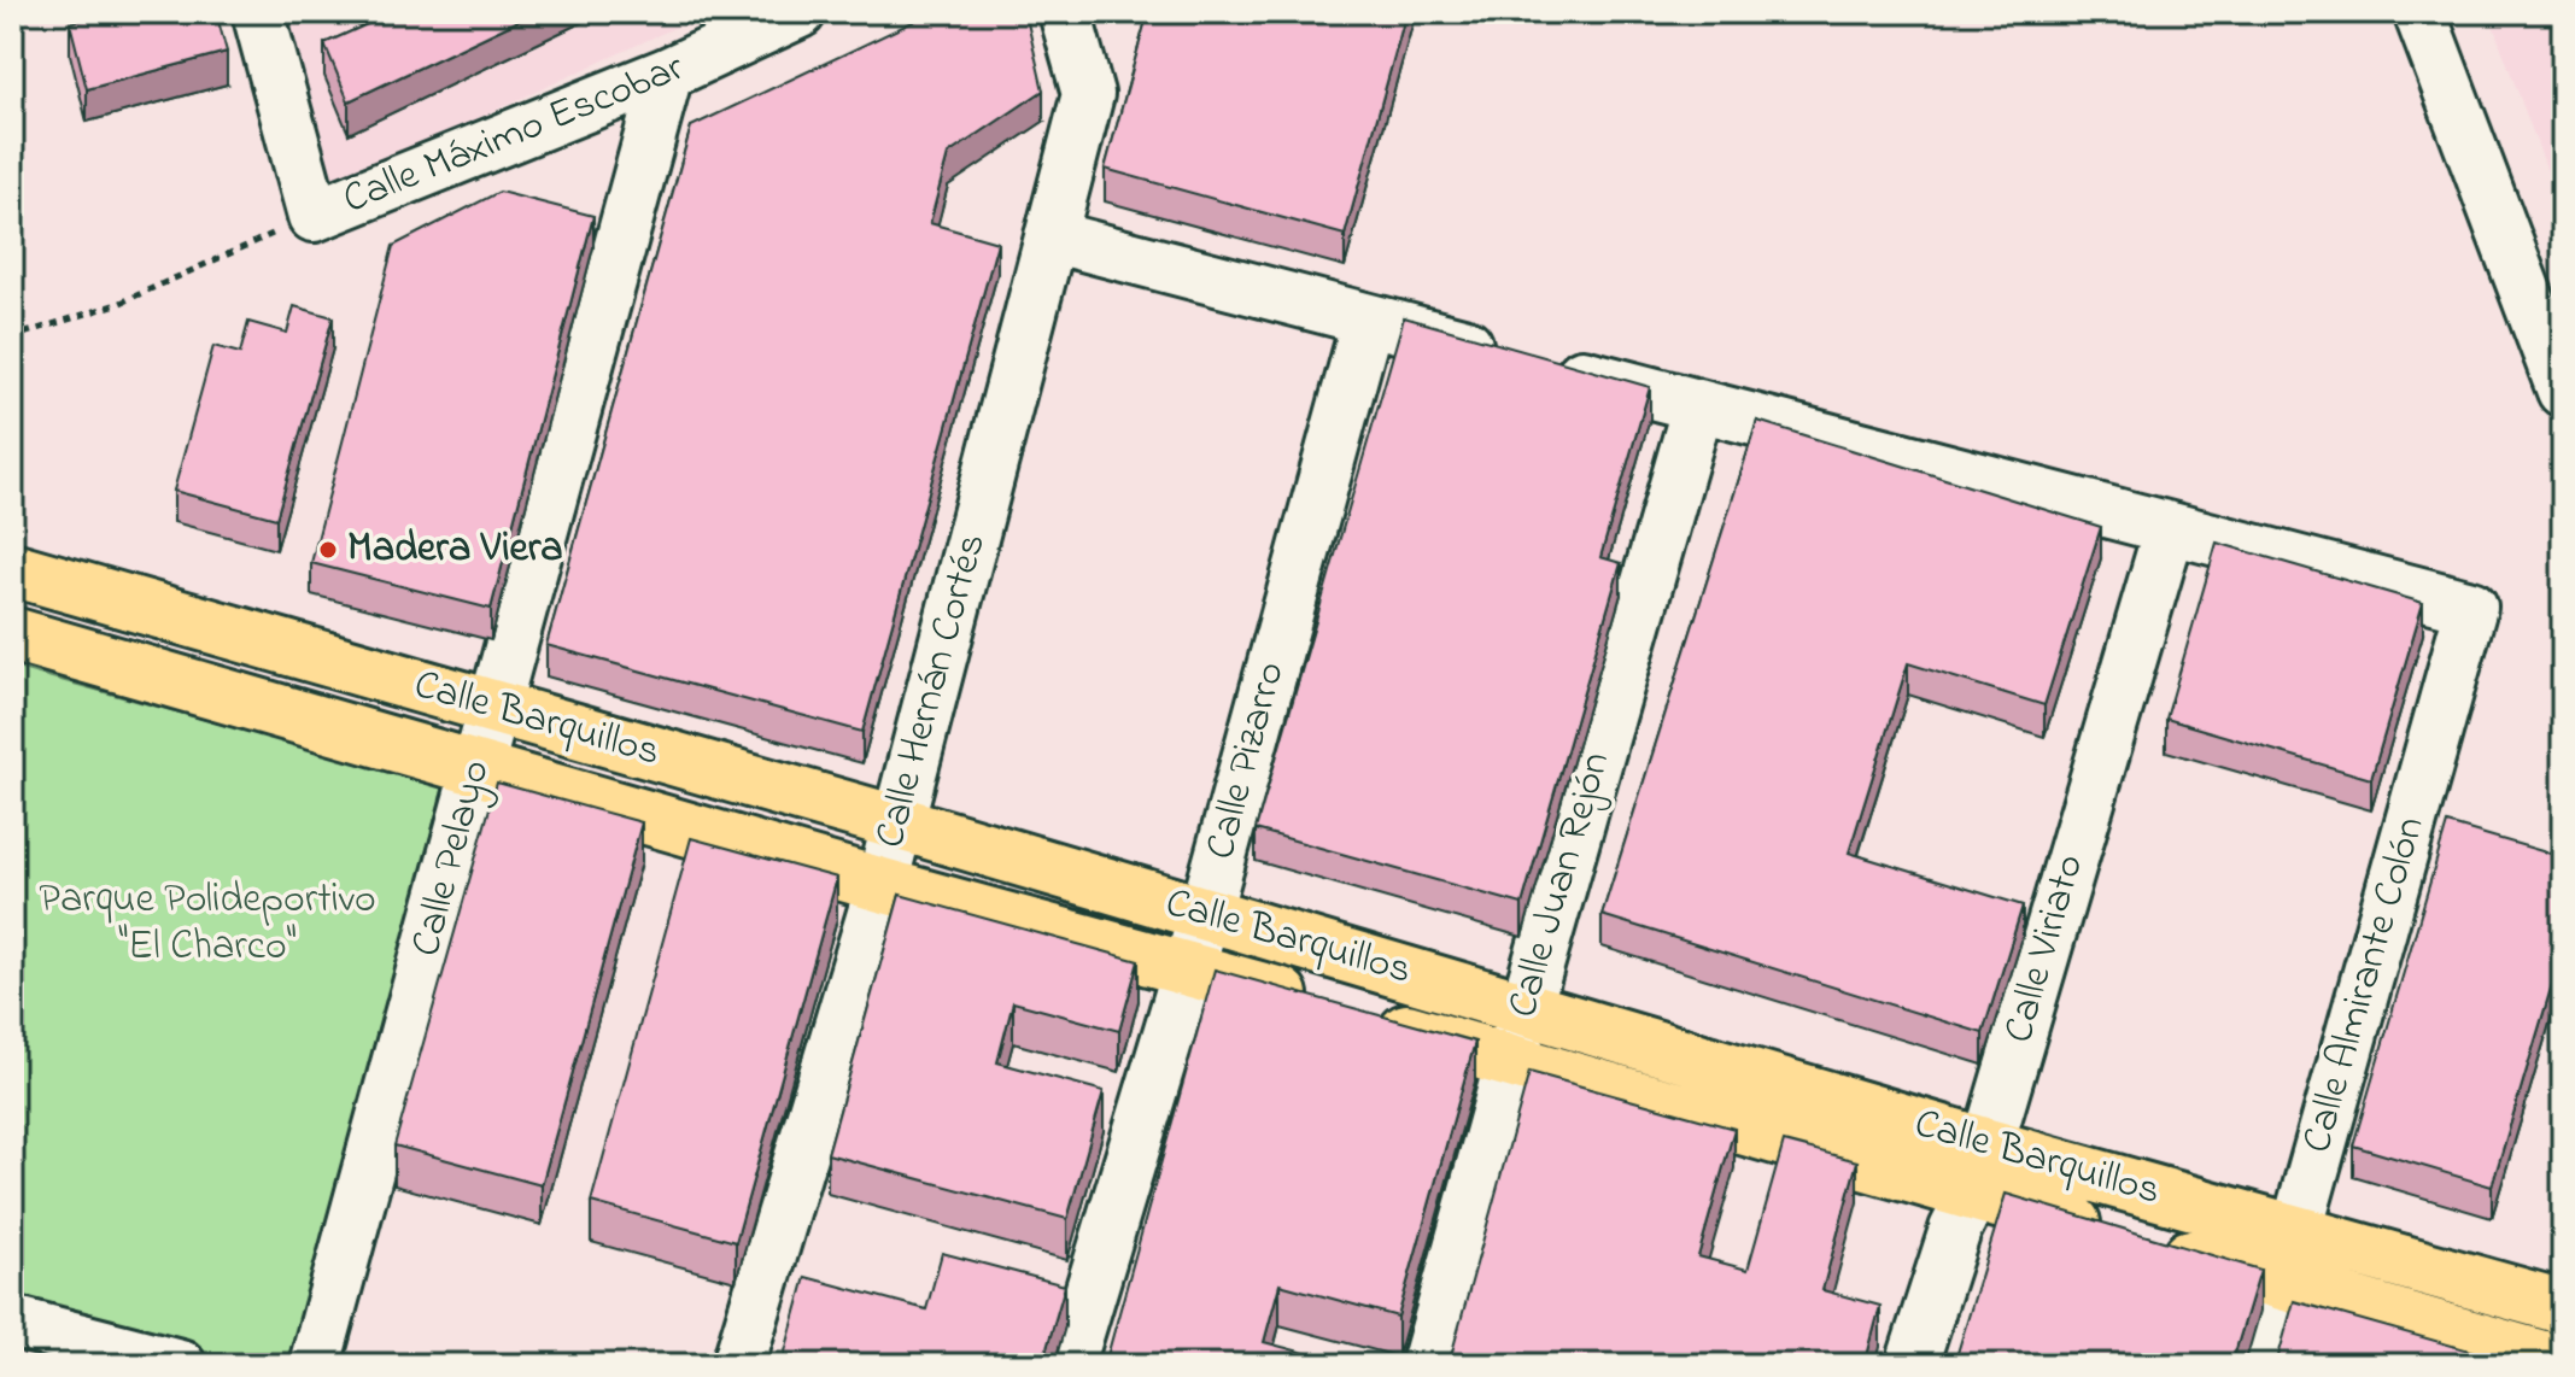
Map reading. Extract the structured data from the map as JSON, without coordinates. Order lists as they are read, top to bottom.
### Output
{
  "streets": {
    "main road": ["Calle Barquillos"],
    "street": [
      "Calle Máximo Escobar",
      "Calle Hernán Cortés",
      "Calle Pizarro",
      "Calle Pelayo",
      "Calle Juan Rejón",
      "Calle Viriato",
      "Calle Almirante Colón"
    ]
  },
  "crossings": [
    ["Calle Máximo Escobar", "Calle Pelayo"],
    ["Calle Hernán Cortés", "Calle Barquillos"],
    ["Calle Barquillos", "Calle Pizarro"],
    ["Calle Barquillos", "Calle Pelayo"],
    ["Calle Barquillos", "Calle Juan Rejón"],
    ["Calle Barquillos", "Calle Viriato"],
    ["Calle Barquillos", "Calle Almirante Colón"],
    ["Calle Viriato", "Calle Almirante Colón"]
  ],
  "parks": ["Parque Polideportivo \"El Charco\""],
  "places": ["Madera Viera"]
}
